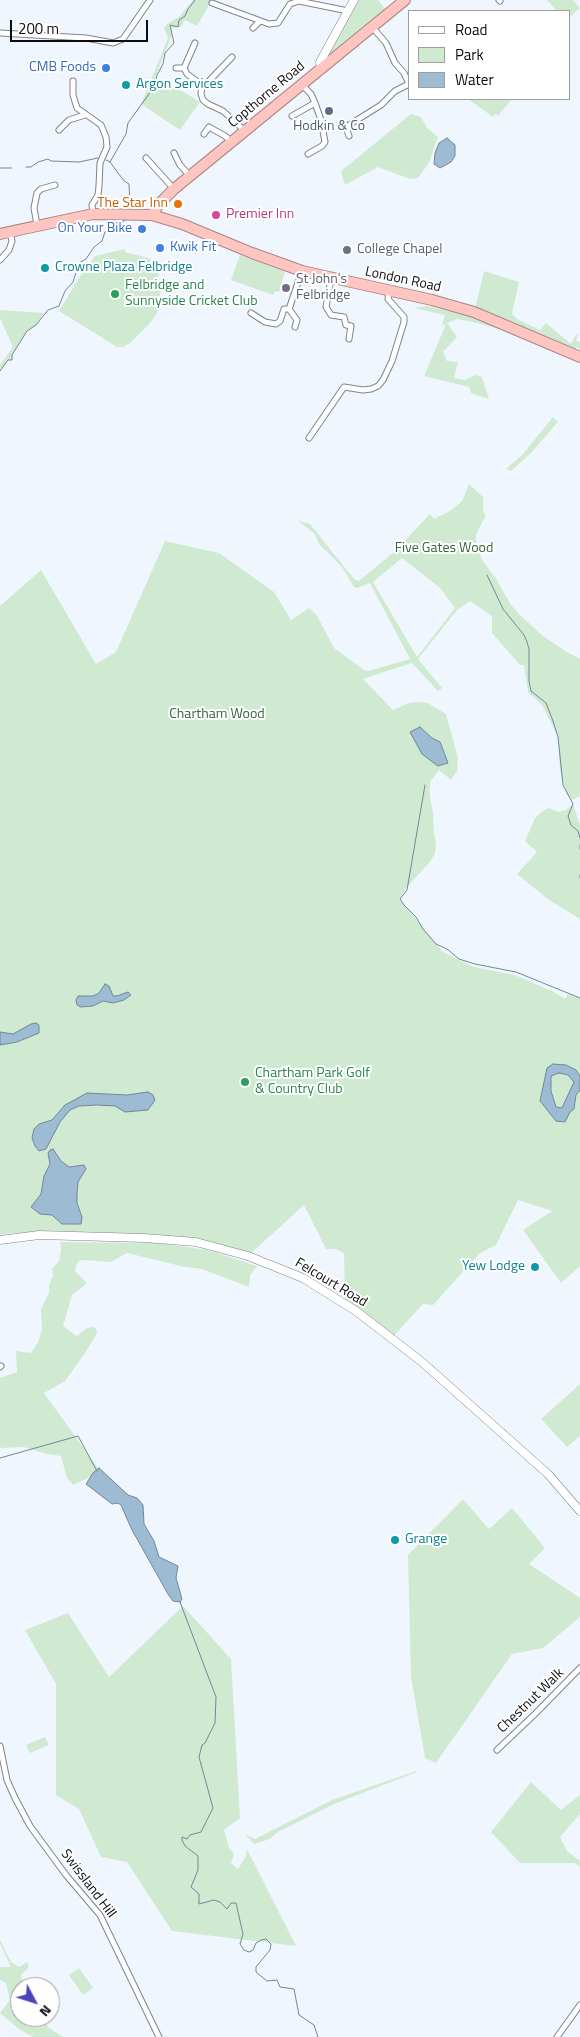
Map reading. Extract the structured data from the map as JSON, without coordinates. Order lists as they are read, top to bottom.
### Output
{
  "streets": {
    "highway": ["Copthorne Road", "London Road"],
    "street": ["Felcourt Road", "Chestnut Walk", "Swissland Hill"]
  },
  "crossings": [
    ["Copthorne Road", "London Road"]
  ],
  "parks": ["Five Gates Wood", "Chartham Wood"],
  "places": [
    "CMB Foods",
    "Argon Services",
    "Hodkin & Co",
    "The Star Inn",
    "Premier Inn",
    "On Your Bike",
    "Kwik Fit",
    "College Chapel",
    "Crowne Plaza Felbridge",
    "St John's Felbridge",
    "Felbridge and Sunnyside Cricket Club",
    "Chartham Park Golf & Country Club",
    "Yew Lodge",
    "Grange"
  ],
  "legend": ["Road", "Park", "Water"],
  "scale_bar": "200 m",
  "north": "bottom right"
}
